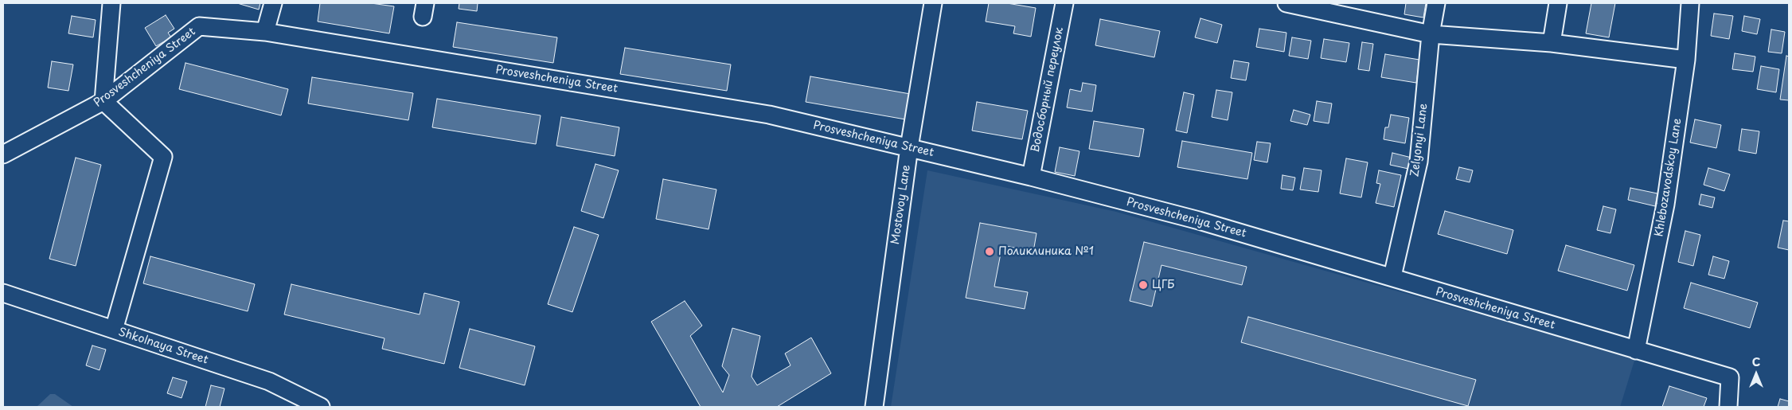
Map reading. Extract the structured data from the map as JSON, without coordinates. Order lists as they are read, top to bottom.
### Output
{
  "streets": {
    "street": [
      "Prosveshcheniya Street",
      "Водосборный переулок",
      "Zelyonyi Lane",
      "Khlebozavodskoy Lane",
      "Mostovoy Lane",
      "Shkolnaya Street"
    ]
  },
  "crossings": [
    ["Prosveshcheniya Street", "Водосборный переулок"],
    ["Prosveshcheniya Street", "Zelyonyi Lane"],
    ["Prosveshcheniya Street", "Khlebozavodskoy Lane"],
    ["Prosveshcheniya Street", "Mostovoy Lane"]
  ],
  "places": ["Поликлиника №1", "ЦГБ"],
  "north": "top"
}
